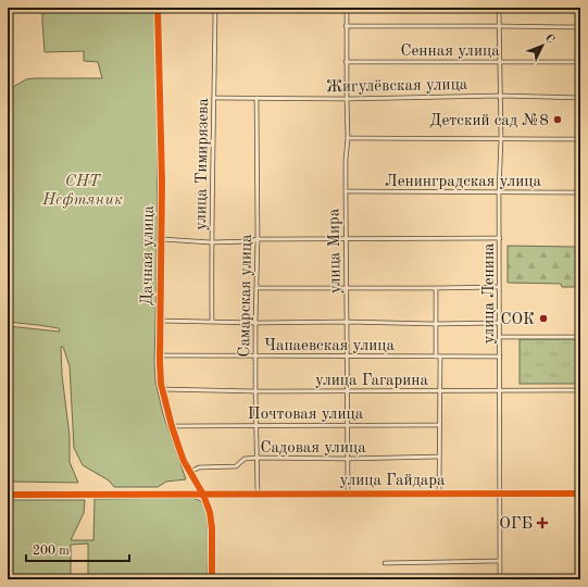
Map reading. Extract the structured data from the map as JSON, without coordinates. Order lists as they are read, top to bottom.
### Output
{
  "streets": {
    "street": [
      "Сенная улица",
      "Жигулёвская улица",
      "улица Тимирязева",
      "Ленинградская улица",
      "улица Мира",
      "Дачная улица",
      "улица Ленина",
      "Самарская улица",
      "Чапаевская улица",
      "улица Гагарина",
      "Почтовая улица",
      "Садовая улица",
      "улица Гайдара"
    ]
  },
  "crossings": [
    ["Сенная улица", "улица Мира"],
    ["Сенная улица", "улица Ленина"],
    ["Жигулёвская улица", "улица Тимирязева"],
    ["Жигулёвская улица", "улица Мира"],
    ["Жигулёвская улица", "улица Ленина"],
    ["Жигулёвская улица", "Самарская улица"],
    ["Ленинградская улица", "улица Мира"],
    ["Ленинградская улица", "улица Ленина"],
    ["улица Мира", "Чапаевская улица"],
    ["улица Мира", "улица Гагарина"],
    ["улица Мира", "Почтовая улица"],
    ["улица Мира", "Садовая улица"],
    ["улица Мира", "улица Гайдара"],
    ["Дачная улица", "Чапаевская улица"],
    ["Дачная улица", "улица Гагарина"],
    ["Дачная улица", "Почтовая улица"],
    ["Дачная улица", "Садовая улица"],
    ["Дачная улица", "улица Гайдара"],
    ["улица Ленина", "Чапаевская улица"],
    ["улица Ленина", "улица Гагарина"],
    ["улица Ленина", "улица Гайдара"],
    ["Самарская улица", "Чапаевская улица"],
    ["Самарская улица", "улица Гагарина"],
    ["Самарская улица", "Почтовая улица"],
    ["Самарская улица", "Садовая улица"],
    ["Самарская улица", "улица Гайдара"]
  ],
  "parks": ["СНТ Нефтяник"],
  "places": {
    "other": ["Детский сад №8", "СОК"],
    "health": ["ОГБ"]
  },
  "scale_bar": "200 m",
  "north": "top right"
}
